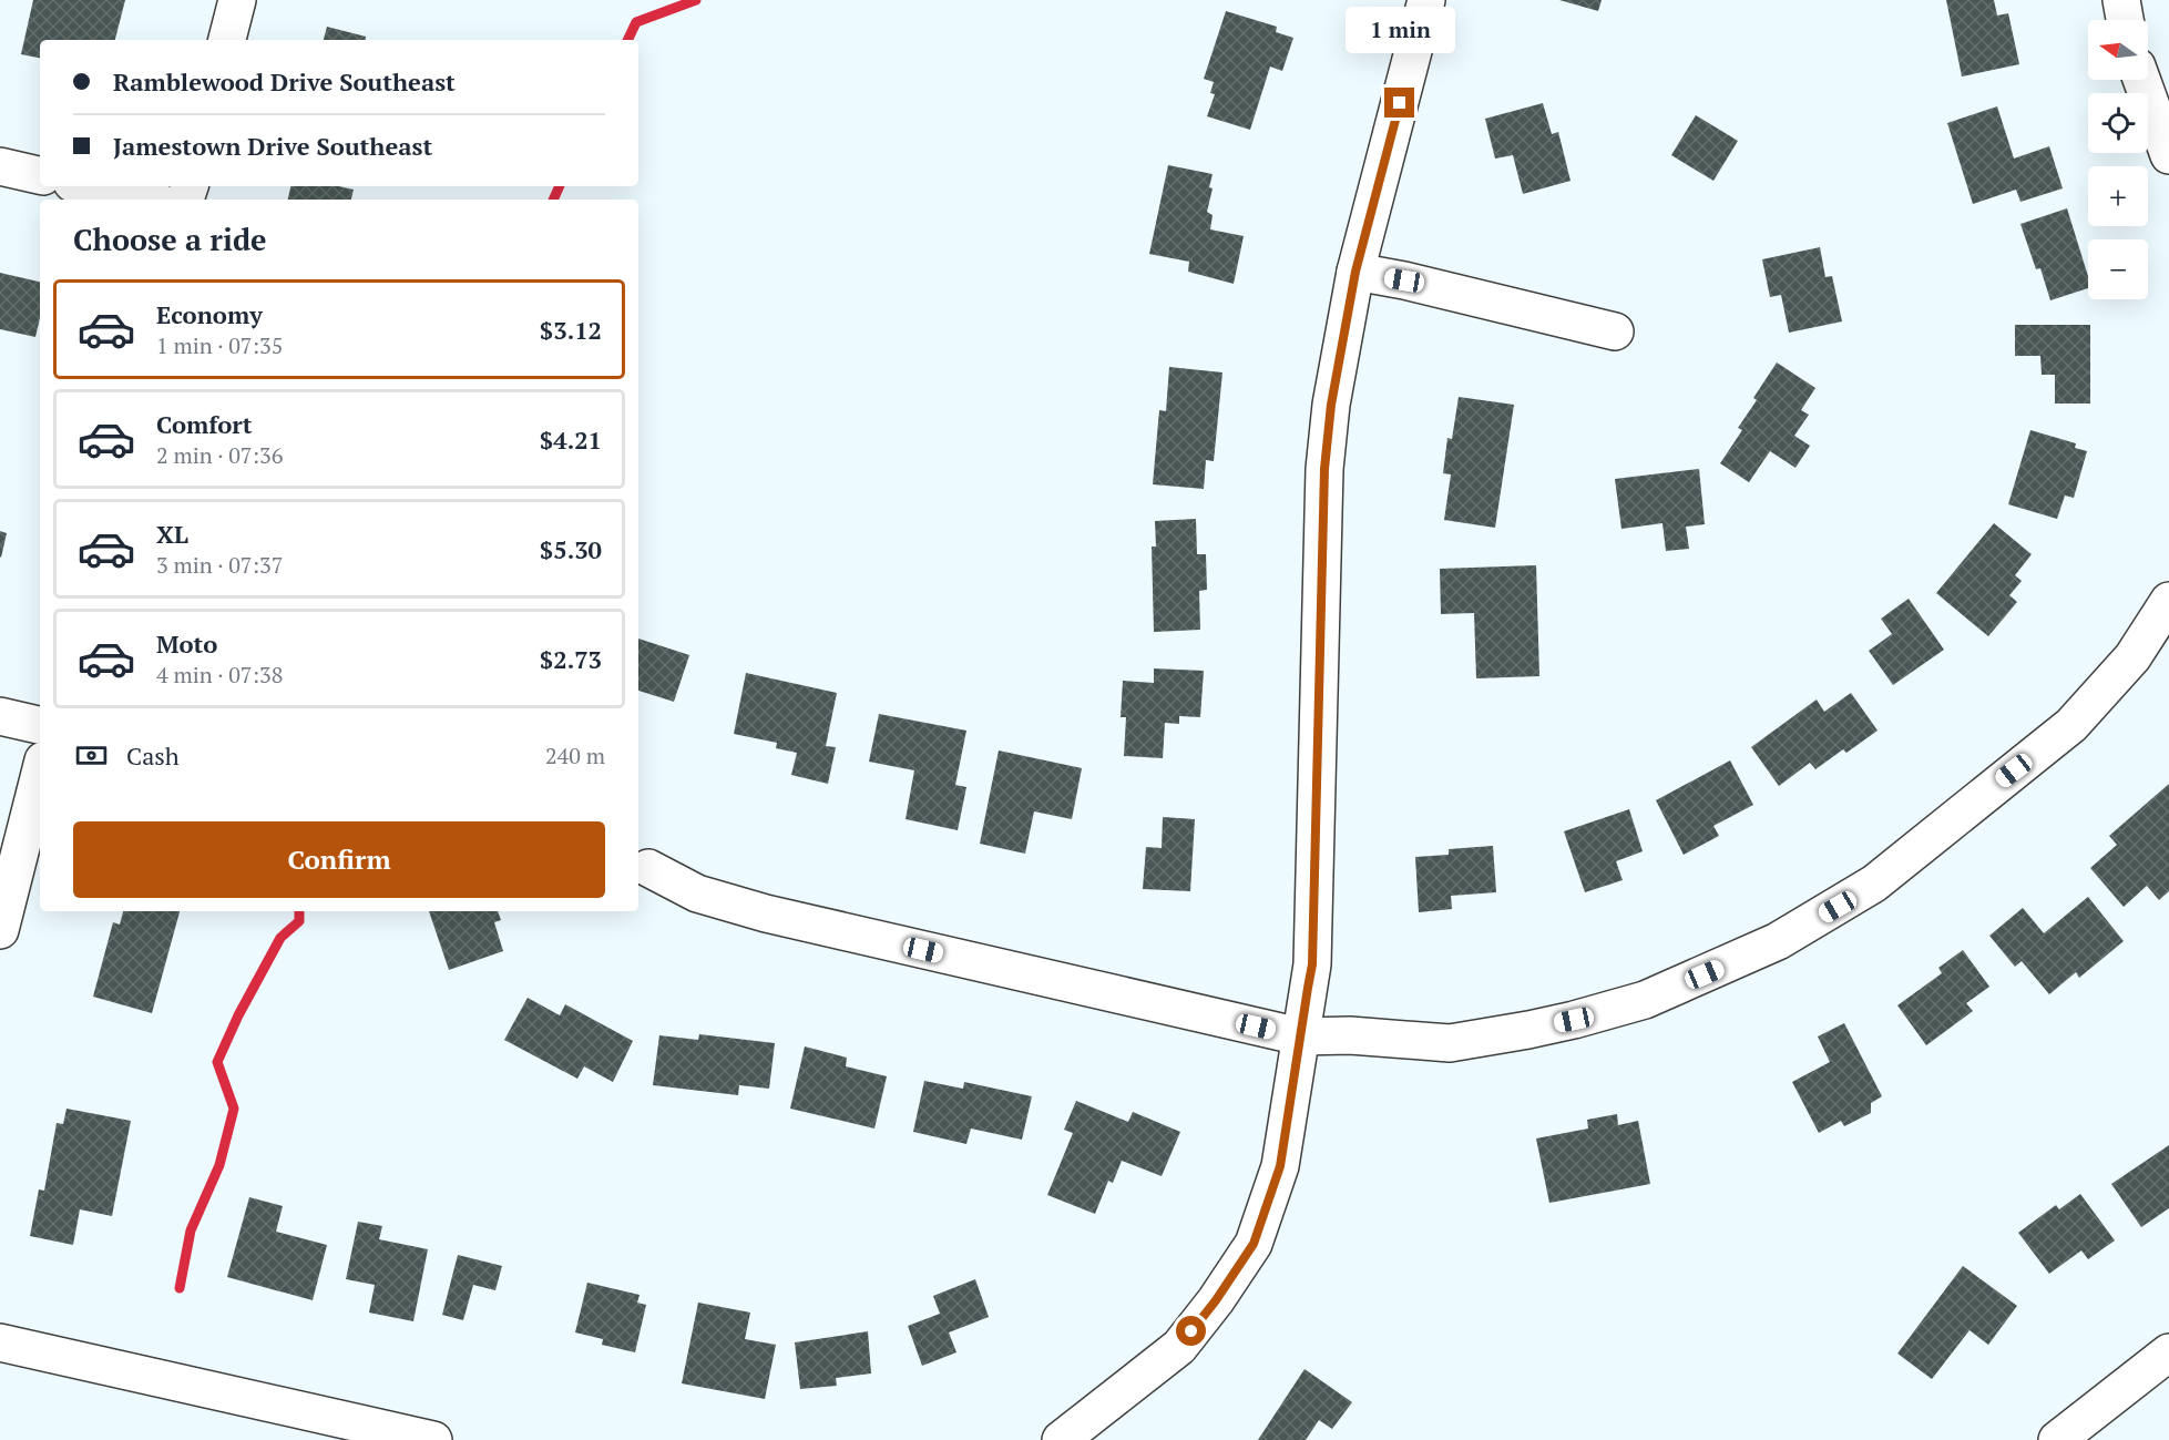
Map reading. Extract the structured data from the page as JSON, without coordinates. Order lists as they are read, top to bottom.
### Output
{
  "north": "left",
  "page": {
    "bubble": "1 min",
    "map_buttons": ["+", "−"],
    "banner": ["Ramblewood Drive Southeast", "Jamestown Drive Southeast"],
    "heading": "Choose a ride",
    "list": [
      {
        "name": "Economy",
        "note": "1 min · 07:35",
        "value": "$3.12"
      },
      {
        "name": "Comfort",
        "note": "2 min · 07:36",
        "value": "$4.21"
      },
      {
        "name": "XL",
        "note": "3 min · 07:37",
        "value": "$5.30"
      },
      {
        "name": "Moto",
        "note": "4 min · 07:38",
        "value": "$2.73"
      }
    ],
    "pay": ["Cash", "240 m"],
    "buttons": "Confirm"
  }
}
